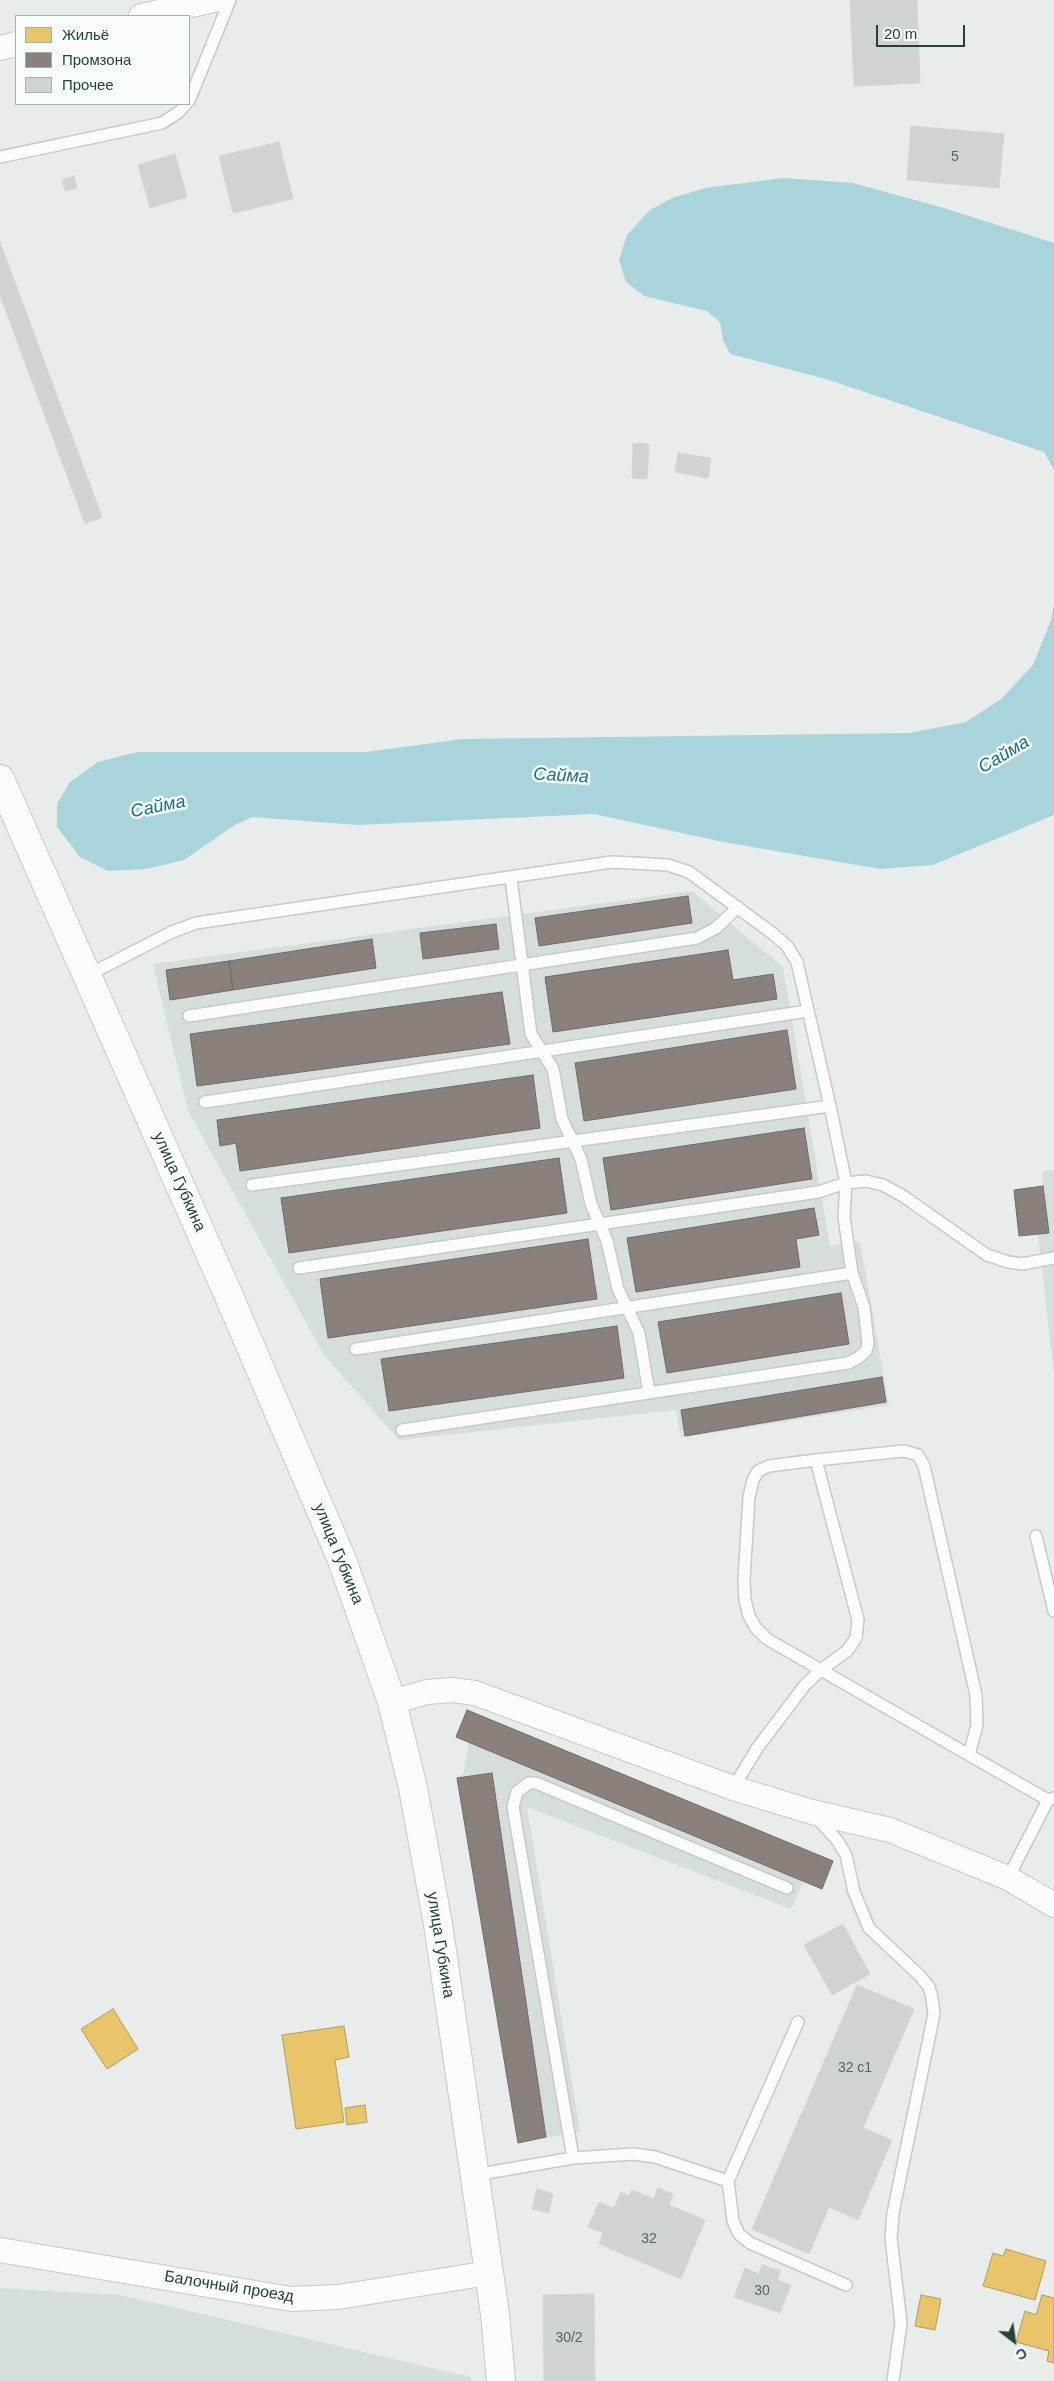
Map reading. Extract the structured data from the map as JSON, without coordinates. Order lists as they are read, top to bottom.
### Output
{
  "streets": {
    "street": ["улица Губкина", "Балочный проезд"]
  },
  "crossings": [
    ["улица Губкина", "Балочный проезд"]
  ],
  "water": ["Сайма"],
  "house_numbers": [
    "5",
    "32 с1",
    "32",
    "30",
    "30/2"
  ],
  "legend": ["Жильё", "Промзона", "Прочее"],
  "scale_bar": "20 m",
  "north": "bottom right"
}
